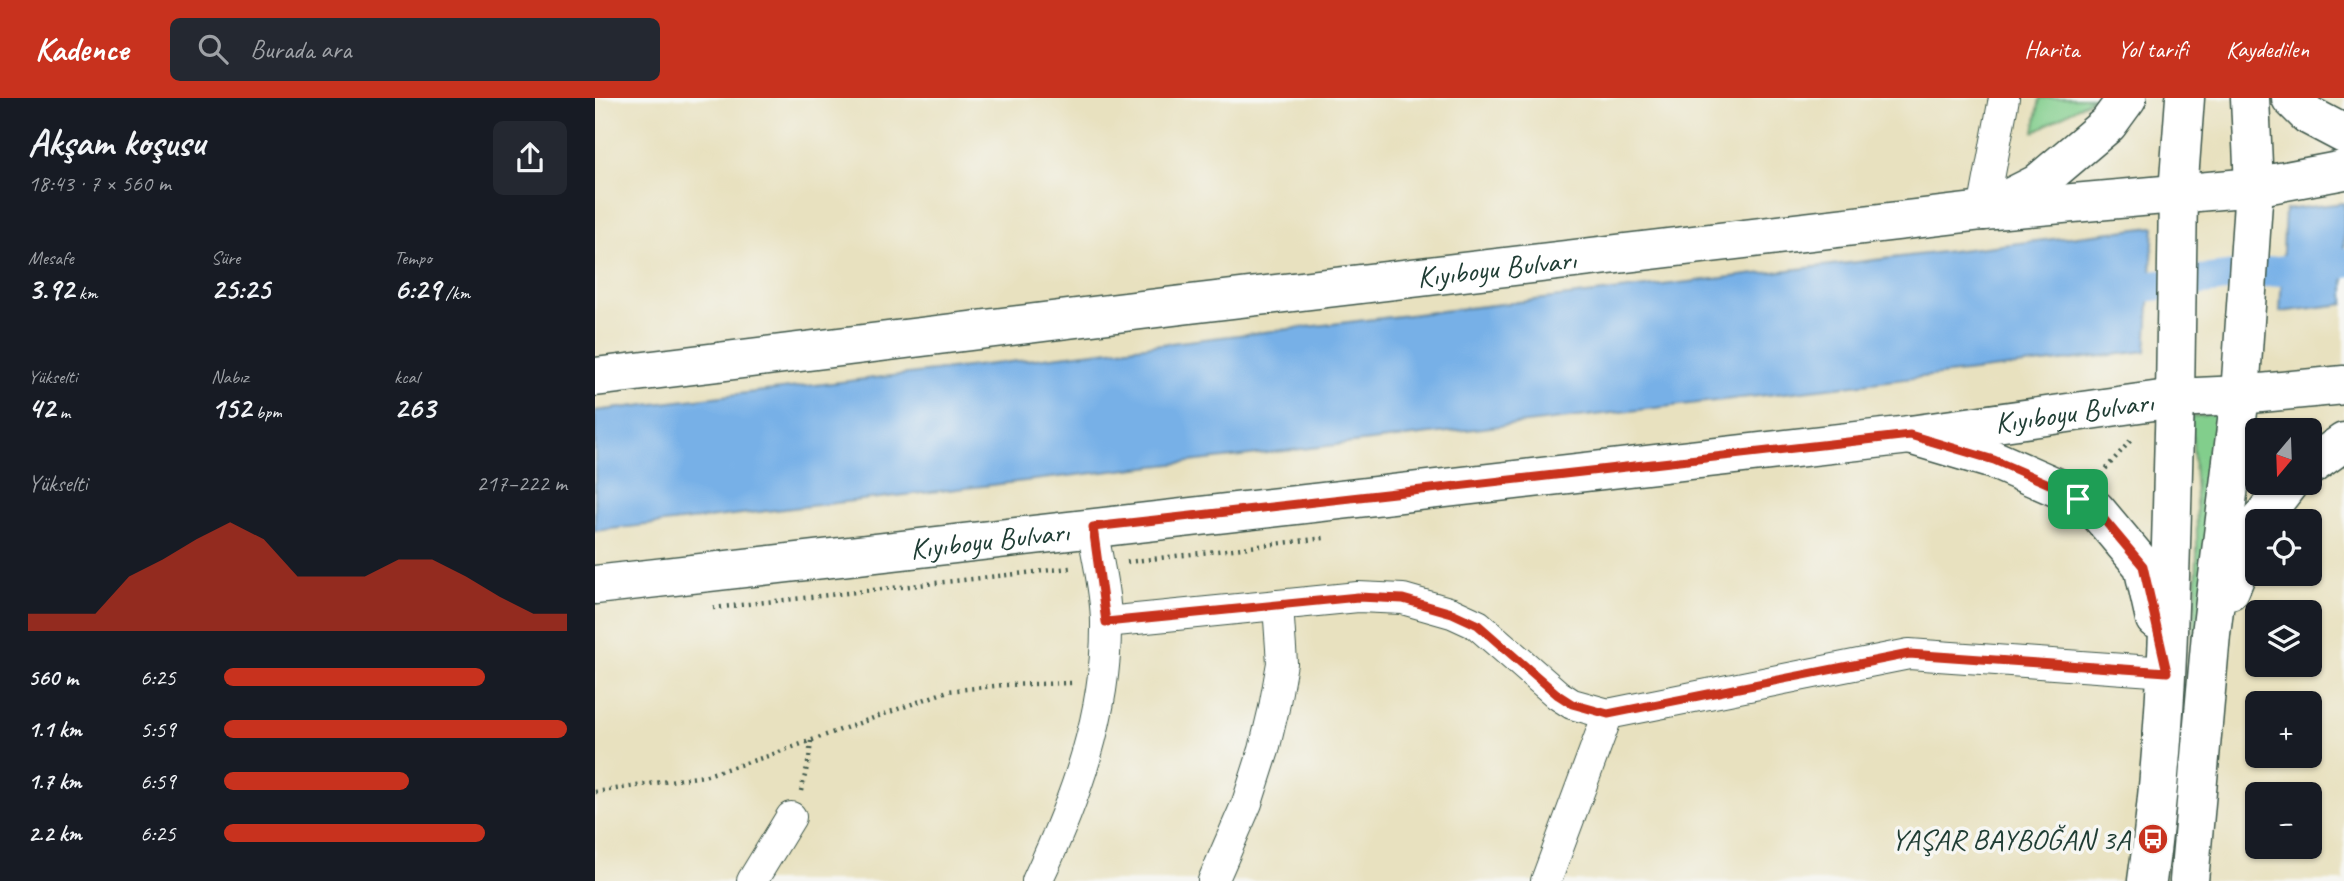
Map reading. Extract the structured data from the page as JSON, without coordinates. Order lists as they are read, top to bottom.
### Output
{
  "streets": {
    "main road": ["Kıyıboyu Bulvarı"]
  },
  "places": {
    "bus stop": ["YAŞAR BAYBOĞAN 3A"]
  },
  "north": "bottom",
  "page": {
    "header": "Kadence",
    "search": "Burada ara",
    "nav": ["Harita", "Yol tarifi", "Kaydedilen"],
    "heading": ["Akşam koşusu", "18:43 · 7 × 560 m"],
    "stats": [
      ["Mesafe", "3.92 km"],
      ["Süre", "25:25"],
      ["Tempo", "6:29 /km"],
      ["Yükselti", "42 m"],
      ["Nabız", "152 bpm"],
      ["kcal", "263"]
    ],
    "map_buttons": ["+", "−"],
    "chart": ["Yükselti", "217–222 m"],
    "list": [
      {
        "name": "560 m",
        "note": "6:25"
      },
      {
        "name": "1.1 km",
        "note": "5:59"
      },
      {
        "name": "1.7 km",
        "note": "6:59"
      },
      {
        "name": "2.2 km",
        "note": "6:25"
      }
    ]
  }
}
